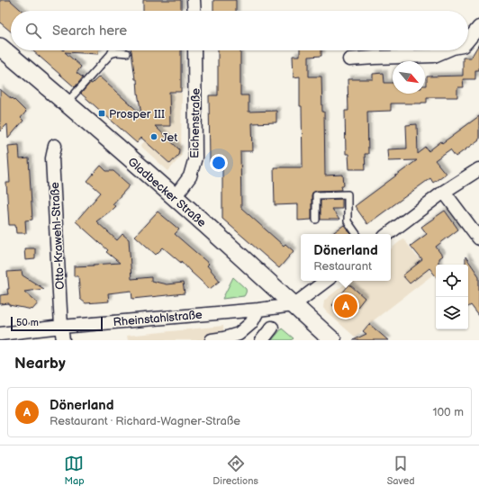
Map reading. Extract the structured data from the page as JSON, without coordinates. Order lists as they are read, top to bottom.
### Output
{
  "streets": {
    "main road": ["Gladbecker Straße"],
    "street": ["Eichenstraße", "Otto-Krawehl-Straße", "Rheinstahlstraße"]
  },
  "crossings": [
    ["Eichenstraße", "Gladbecker Straße"],
    ["Gladbecker Straße", "Rheinstahlstraße"],
    ["Otto-Krawehl-Straße", "Rheinstahlstraße"]
  ],
  "places": {
    "transit": ["Prosper III"],
    "other": ["Jet"]
  },
  "scale_bar": "50 m",
  "north": "bottom right",
  "page": {
    "search": "Search here",
    "popup": ["Dönerland", "Restaurant"],
    "pins": "A",
    "scale": "50 m",
    "heading": "Nearby",
    "list": [
      {
        "mark": "A",
        "name": "Dönerland",
        "note": "Restaurant · Richard-Wagner-Straße",
        "value": "100 m"
      }
    ],
    "nav": ["Map", "Directions", "Saved"]
  }
}
